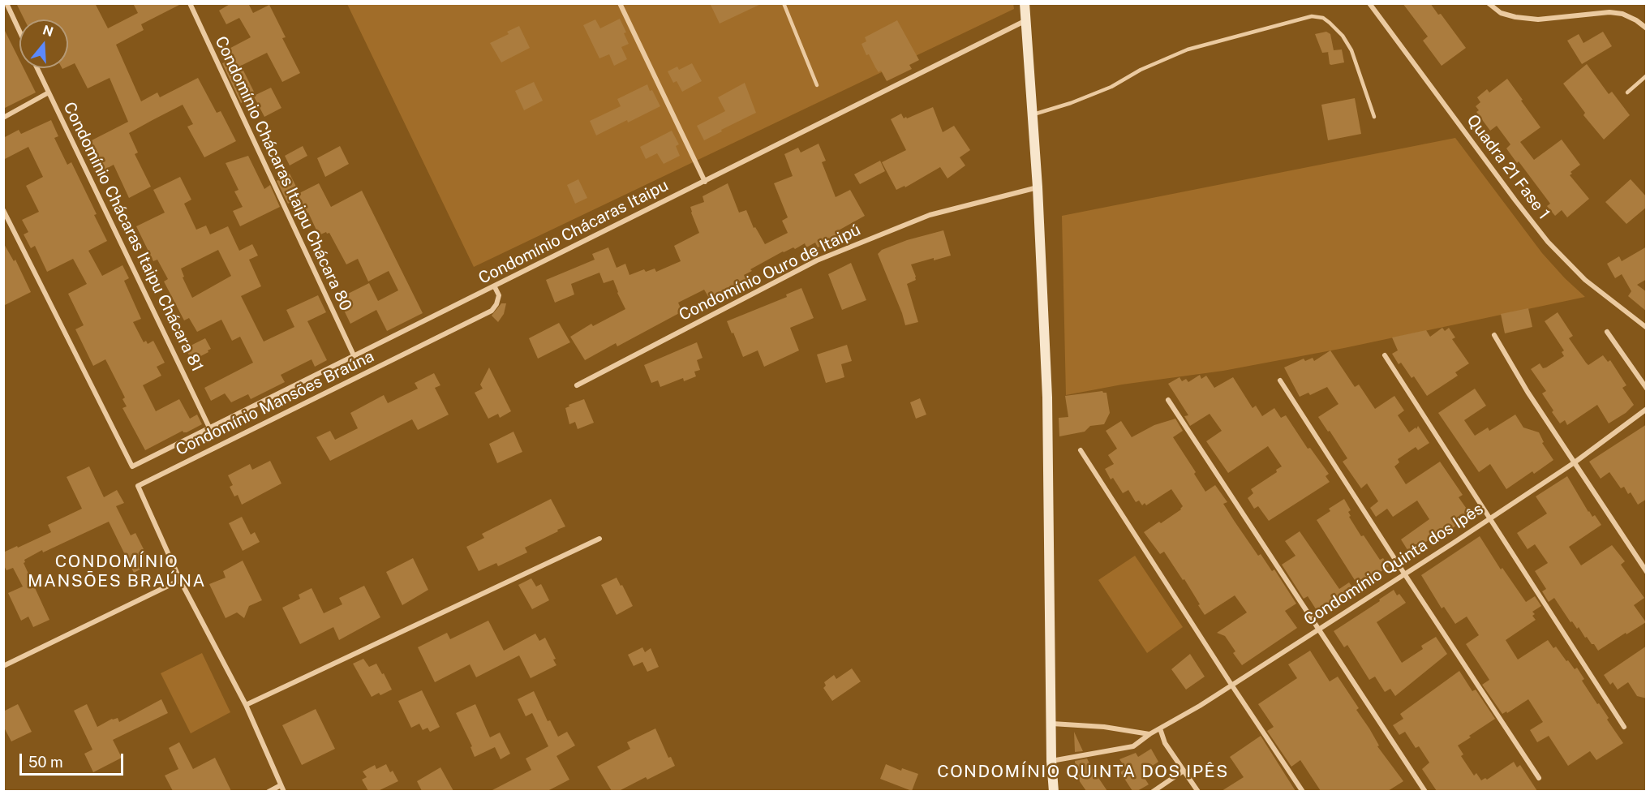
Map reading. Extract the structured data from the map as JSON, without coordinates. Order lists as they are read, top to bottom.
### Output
{
  "streets": {
    "street": [
      "Quadra 21 Fase 1",
      "Condomínio Chácaras Itaipu Chácara 80",
      "Condomínio Chácaras Itaipu",
      "Condomínio Chácaras Itaipu Chácara 81",
      "Condomínio Ouro de Itaipú",
      "Condomínio Mansões Braúna",
      "Condomínio Quinta dos Ipês"
    ]
  },
  "crossings": [
    ["Condomínio Chácaras Itaipu Chácara 80", "Condomínio Chácaras Itaipu"],
    ["Condomínio Chácaras Itaipu", "Condomínio Chácaras Itaipu Chácara 81"],
    ["Condomínio Chácaras Itaipu", "Condomínio Mansões Braúna"]
  ],
  "districts": ["CONDOMÍNIO MANSÕES BRAÚNA", "CONDOMÍNIO QUINTA DOS IPÊS"],
  "scale_bar": "50 m",
  "north": "top"
}
